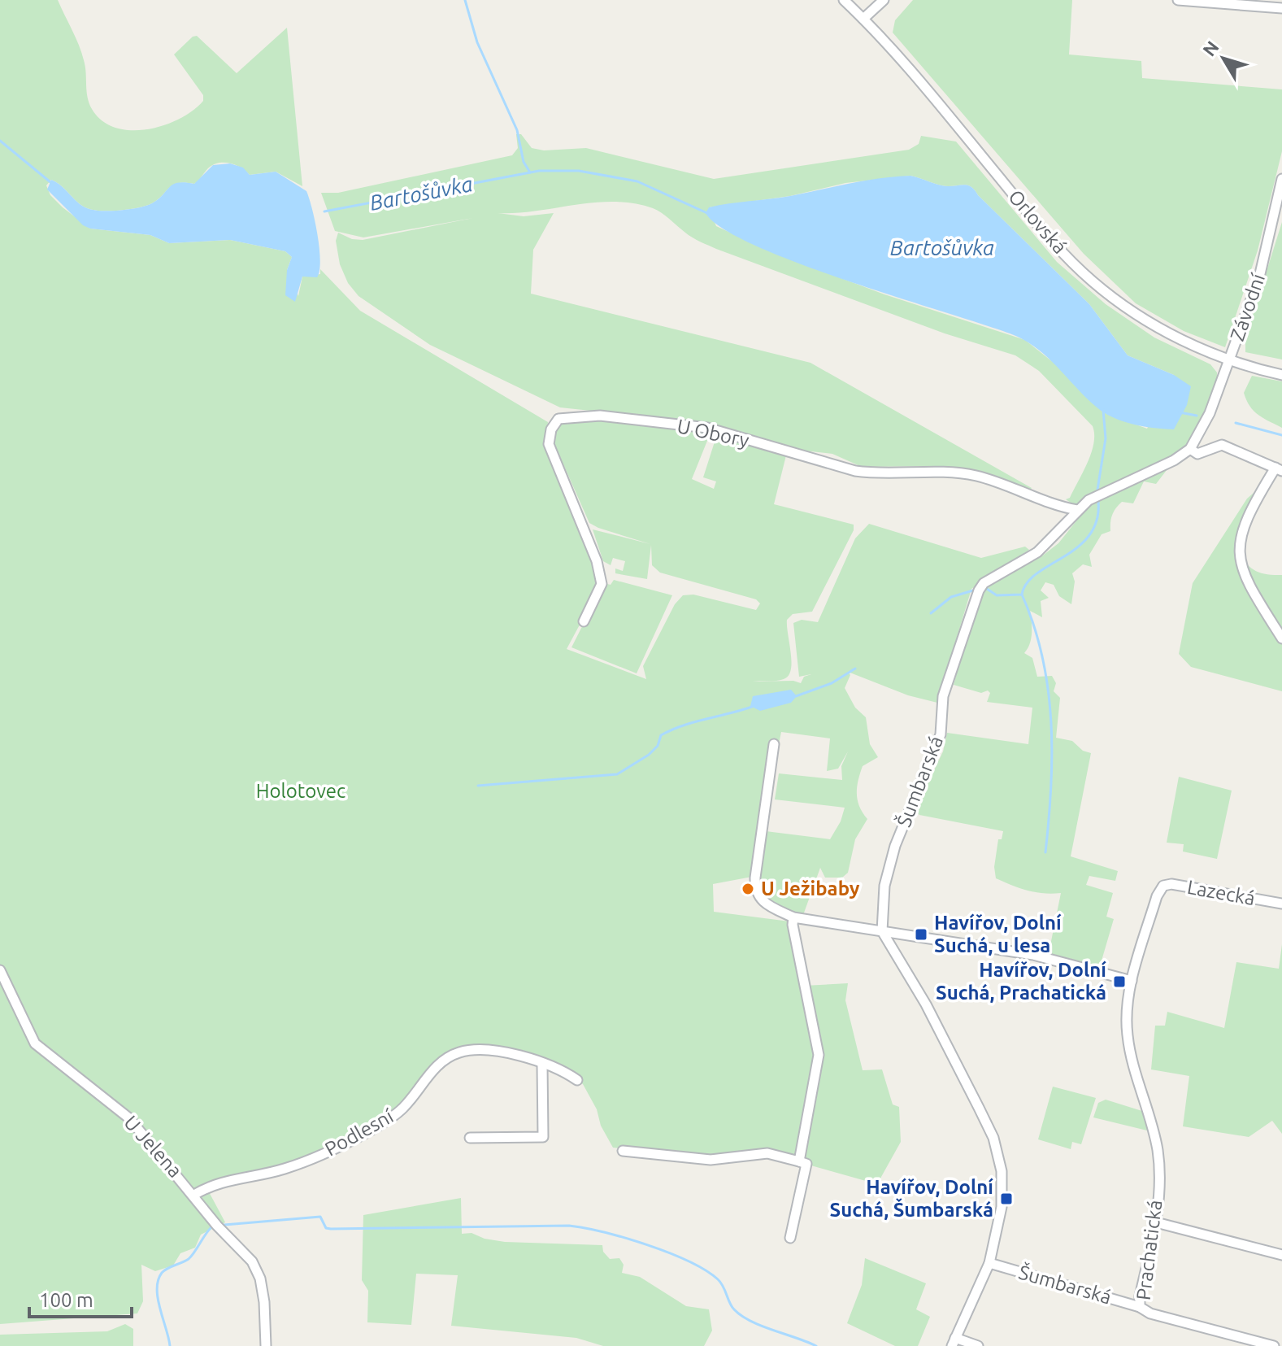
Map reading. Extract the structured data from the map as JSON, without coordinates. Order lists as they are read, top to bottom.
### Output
{
  "streets": {
    "street": [
      "Orlovská",
      "Závodní",
      "U Obory",
      "Šumbarská",
      "Lazecká",
      "Podlesní",
      "U Jelena",
      "Prachatická"
    ]
  },
  "crossings": [
    ["Orlovská", "Závodní"],
    ["U Obory", "Šumbarská"],
    ["Šumbarská", "Prachatická"],
    ["Lazecká", "Prachatická"],
    ["Podlesní", "U Jelena"]
  ],
  "water": ["Bartošůvka"],
  "parks": ["Holotovec"],
  "places": {
    "other": ["U Ježibaby"],
    "transit": ["Havířov, Dolní Suchá, u lesa", "Havířov, Dolní Suchá, Prachatická", "Havířov, Dolní Suchá, Šumbarská"]
  },
  "scale_bar": "100 m",
  "north": "top left"
}
